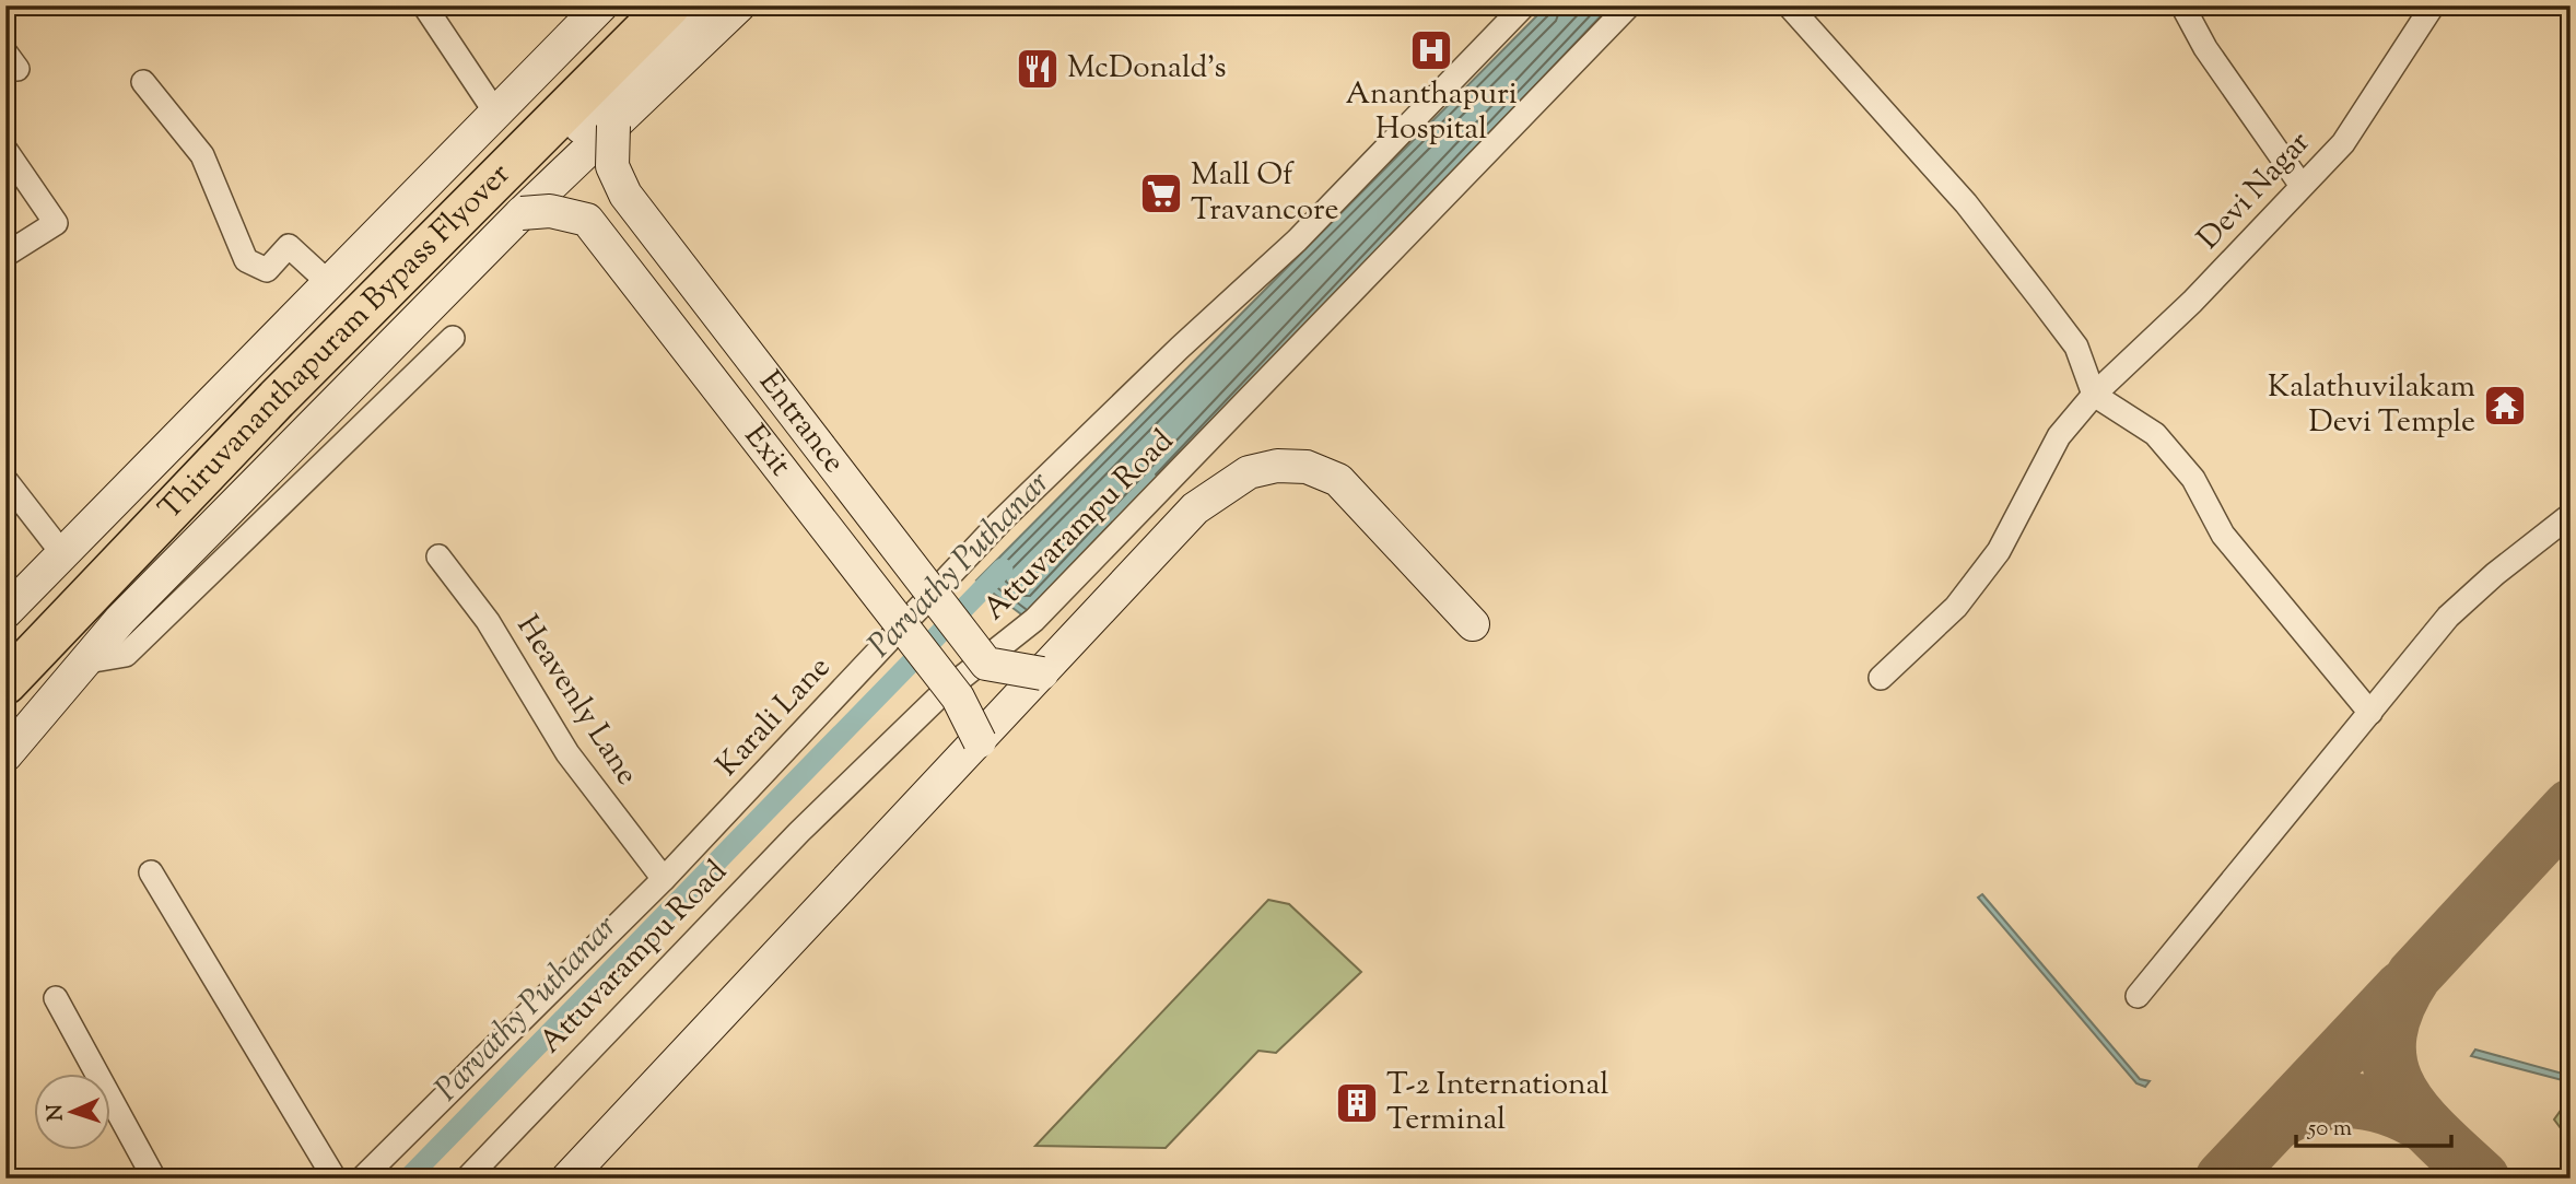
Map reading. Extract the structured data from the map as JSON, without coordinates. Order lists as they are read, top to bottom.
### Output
{
  "streets": {
    "highway": ["Thiruvananthapuram Bypass Flyover"],
    "street": [
      "Devi Nagar",
      "Entrance",
      "Exit",
      "Attuvarampu Road",
      "Heavenly Lane",
      "Karali Lane"
    ]
  },
  "crossings": [
    ["Heavenly Lane", "Karali Lane"]
  ],
  "water": ["Parvathy Puthanar"],
  "places": {
    "hospital": ["Ananthapuri Hospital"],
    "restaurant": ["McDonald's"],
    "supermarket": ["Mall Of Travancore"],
    "temple": ["Kalathuvilakam Devi Temple"],
    "building": ["T-2 International Terminal"]
  },
  "scale_bar": "50 m",
  "north": "left"
}
